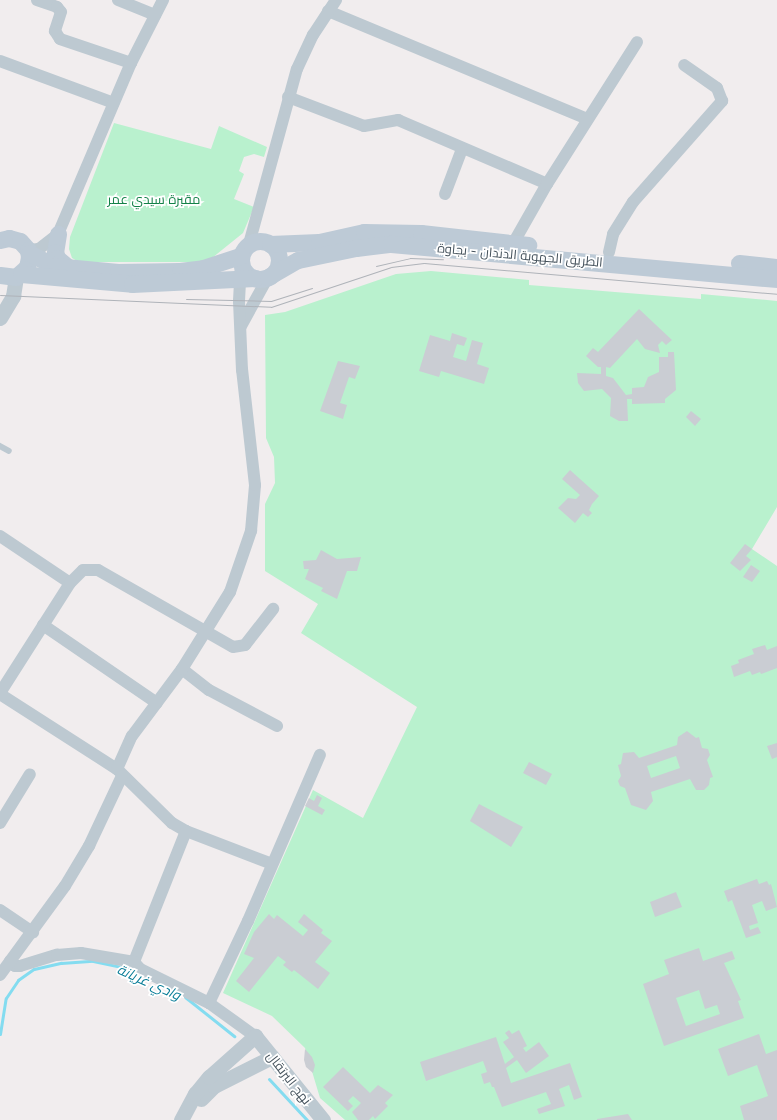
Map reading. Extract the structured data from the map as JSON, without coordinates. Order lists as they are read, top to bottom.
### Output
{
  "streets": {
    "main road": ["الطريق الجهوية الدندان - بجاوة"],
    "street": ["نهج البرتقال"]
  },
  "water": ["وادي غريانة"],
  "parks": ["مقبرة سيدي عمر"]
}
